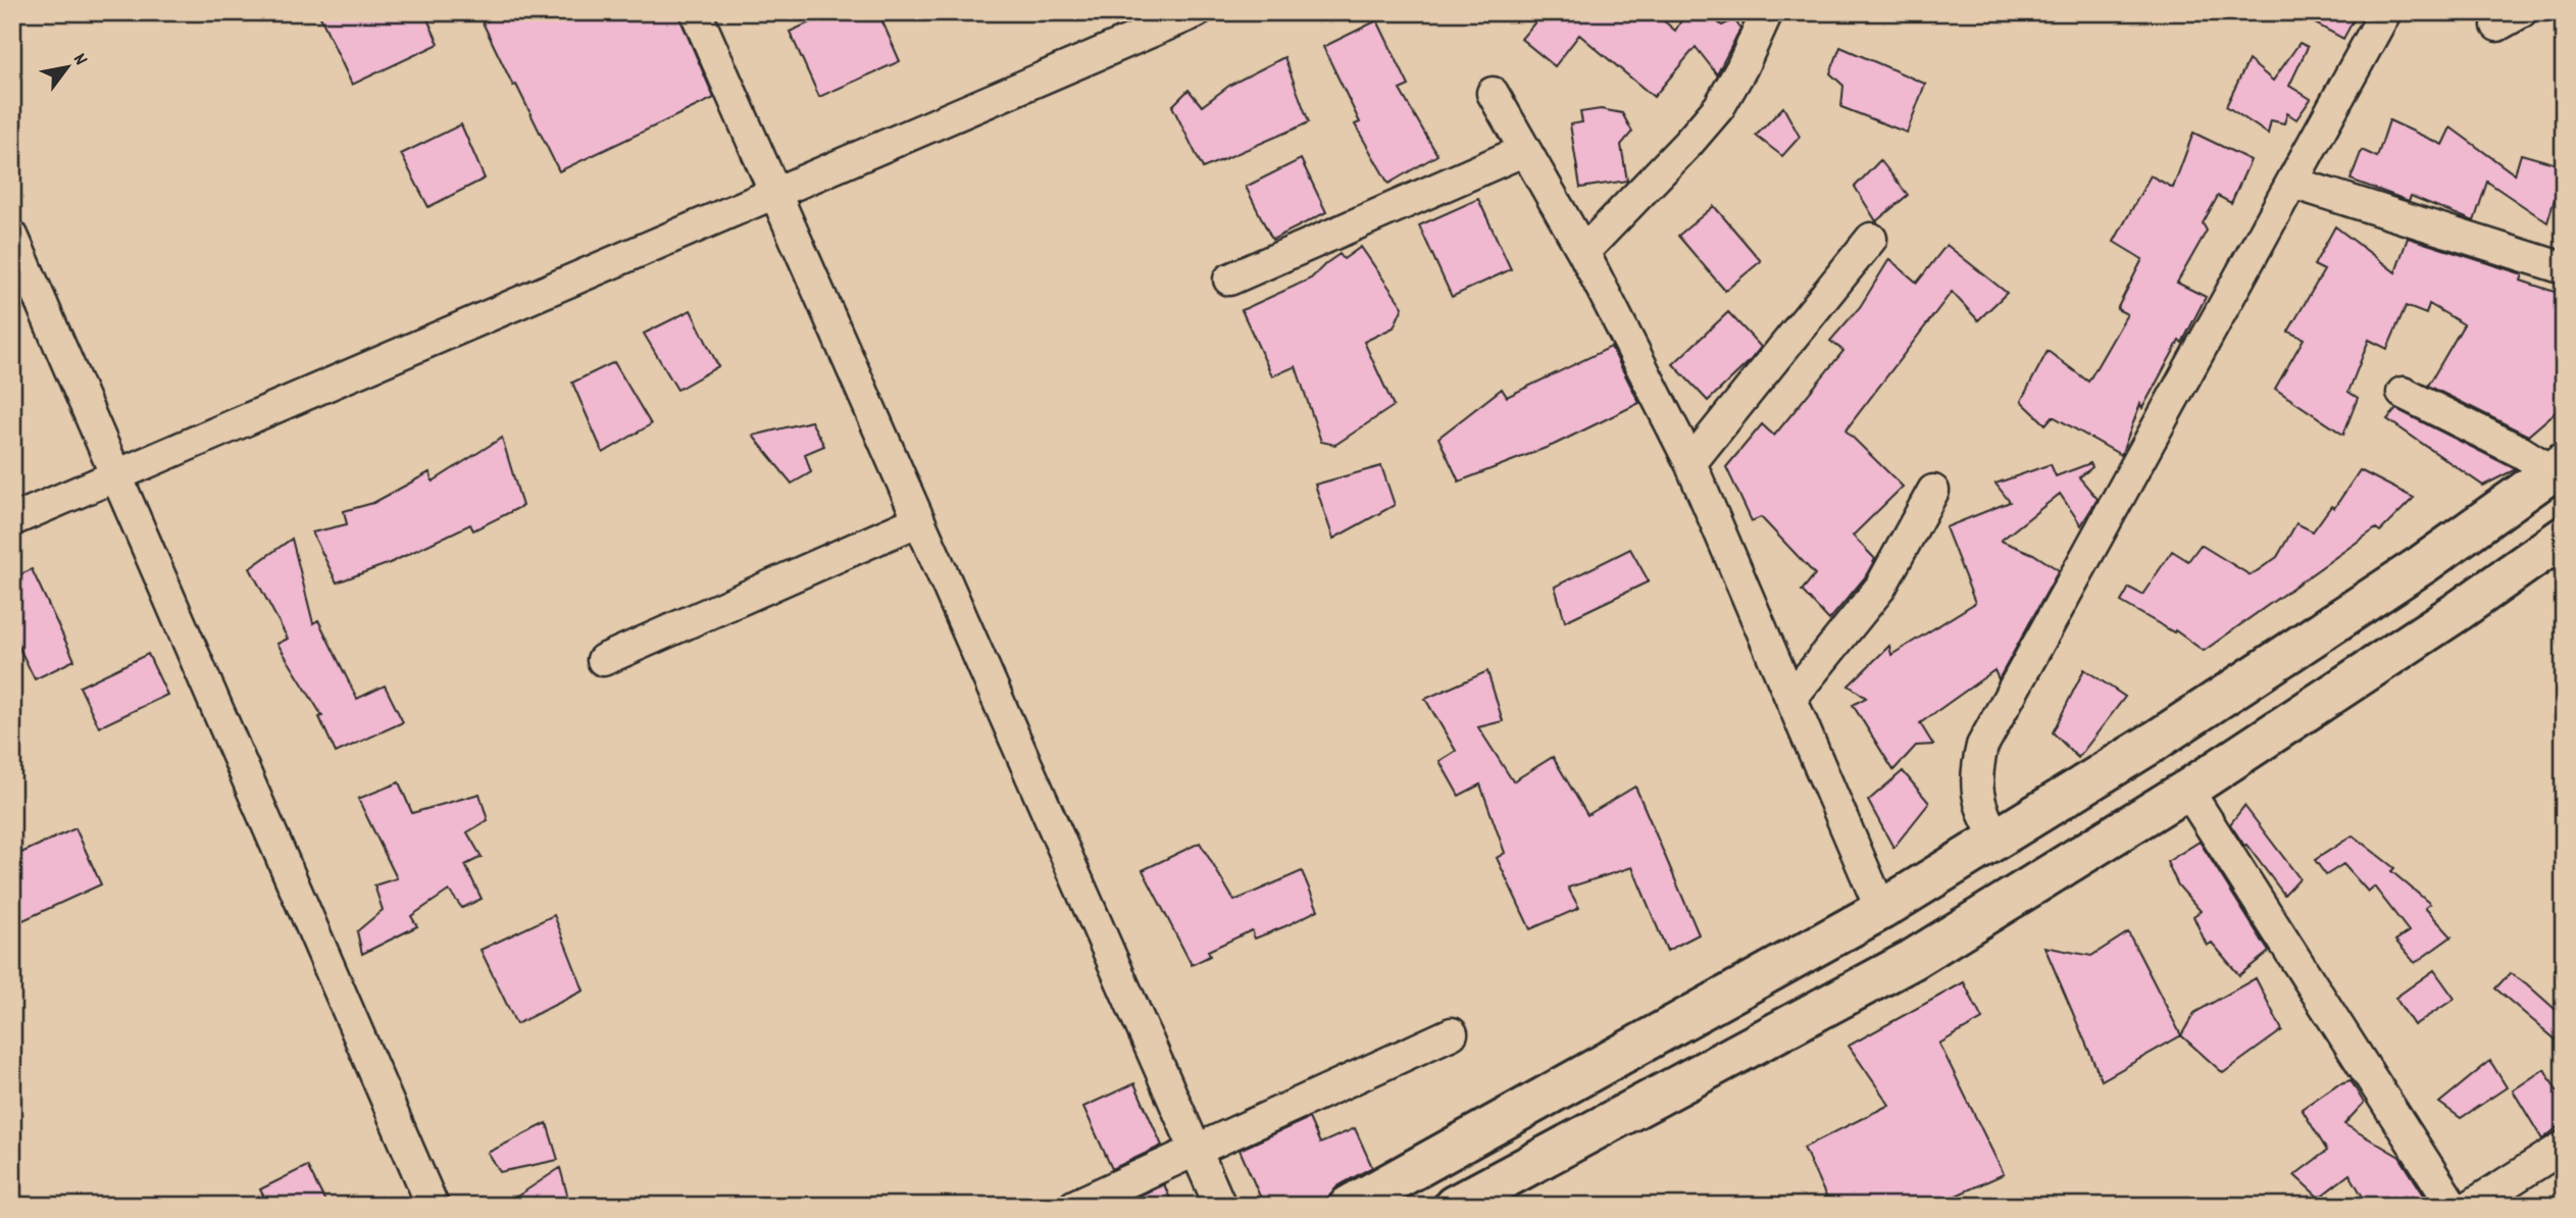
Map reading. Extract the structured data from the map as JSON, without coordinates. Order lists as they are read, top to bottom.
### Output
{
  "north": "top right"
}
